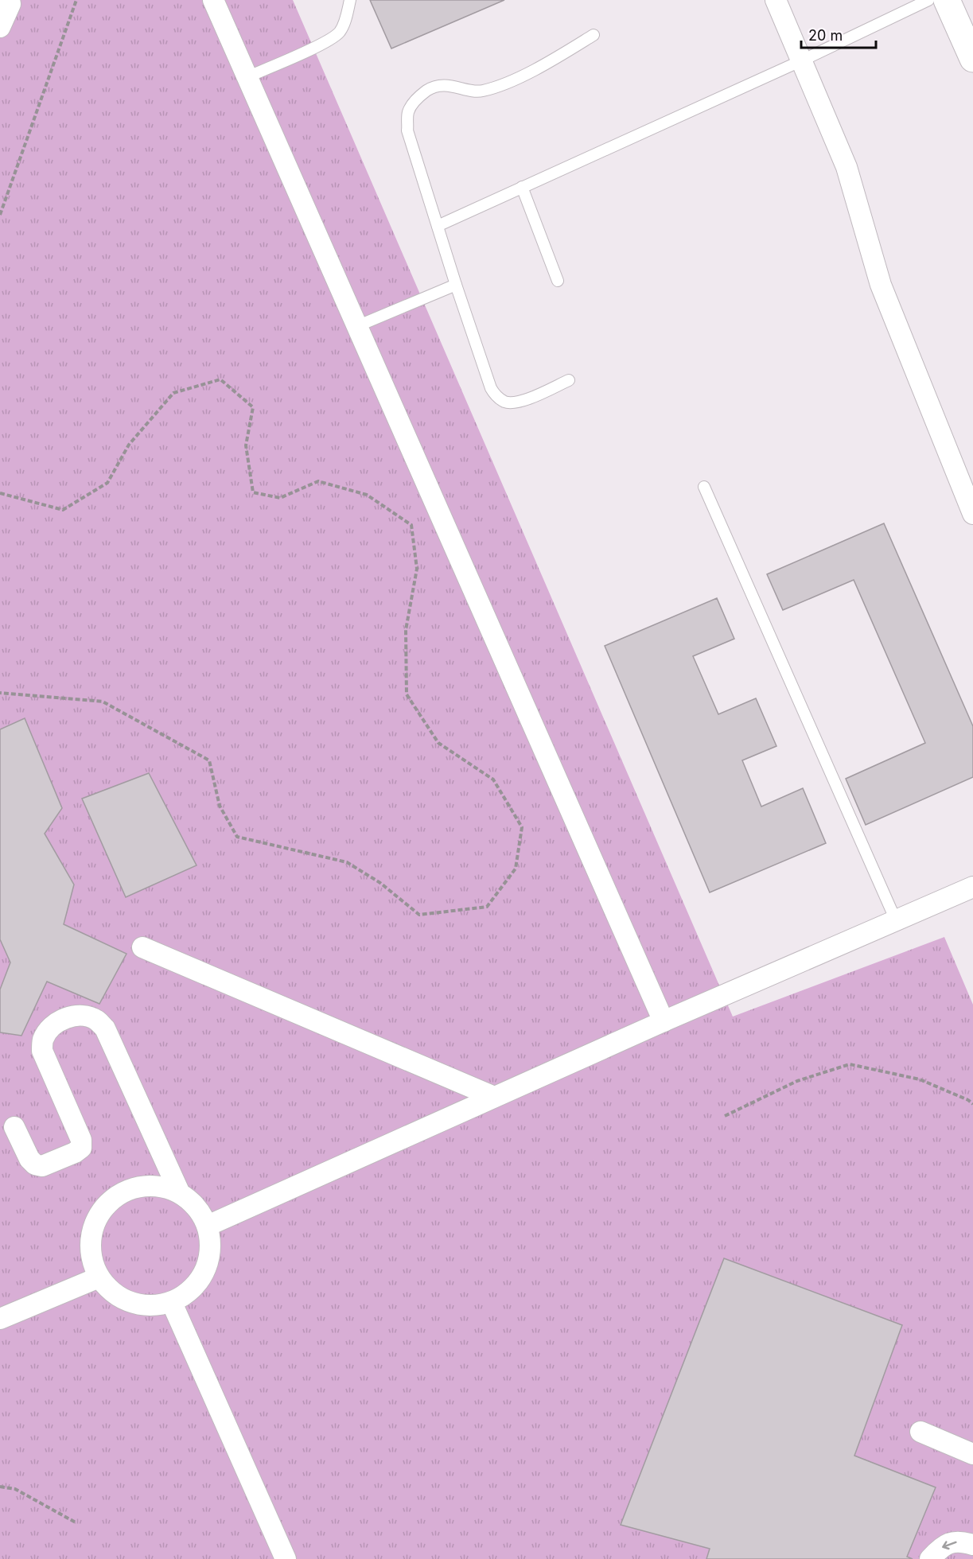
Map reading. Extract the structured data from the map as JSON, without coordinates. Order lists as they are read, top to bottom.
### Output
{
  "scale_bar": "20 m"
}
